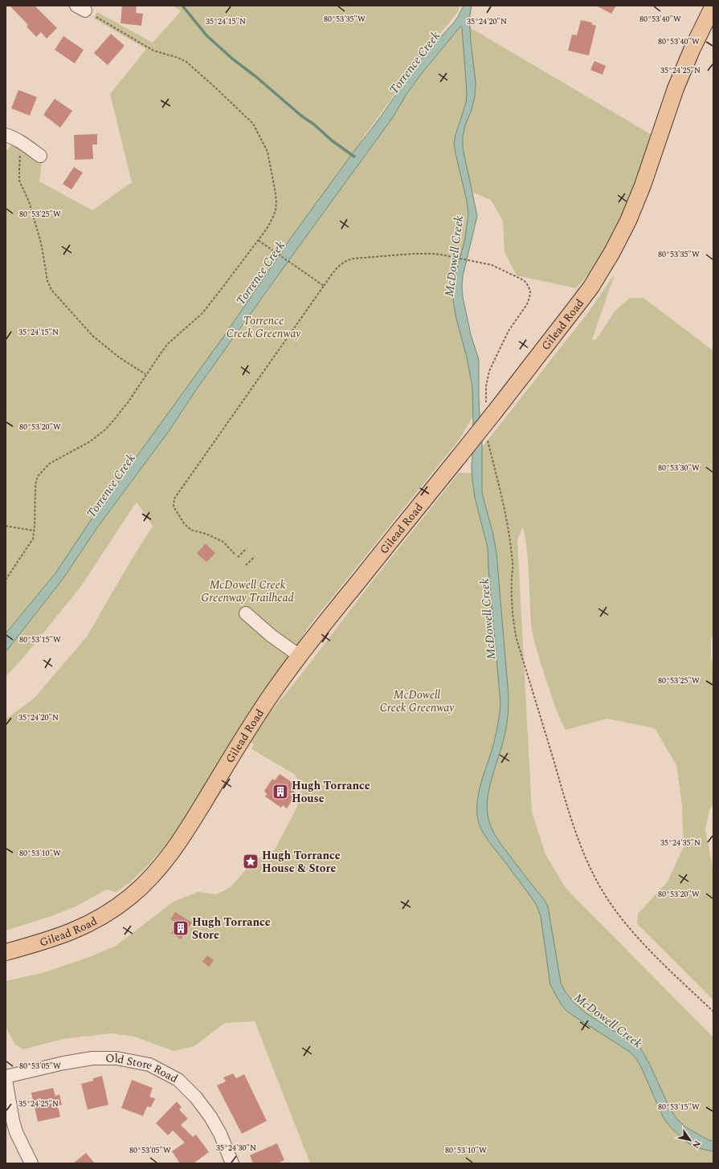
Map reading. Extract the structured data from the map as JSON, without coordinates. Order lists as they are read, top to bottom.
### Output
{
  "streets": {
    "main road": ["Gilead Road"],
    "street": ["Old Store Road"]
  },
  "water": ["Torrence Creek", "McDowell Creek"],
  "parks": ["Torrence Creek Greenway", "McDowell Creek Greenway Trailhead", "McDowell Creek Greenway"],
  "places": {
    "building": ["Hugh Torrance House", "Hugh Torrance Store"],
    "place": ["Hugh Torrance House & Store"]
  },
  "north": "bottom right",
  "coordinates": [
    "80°53'35\"W",
    "80°53'40\"W",
    "35°24'15\"N",
    "35°24'20\"N",
    "35°24'25\"N",
    "80°53'25\"W",
    "80°53'20\"W",
    "80°53'30\"W",
    "80°53'15\"W",
    "35°24'35\"N",
    "80°53'10\"W",
    "80°53'05\"W",
    "35°24'30\"N"
  ]
}
